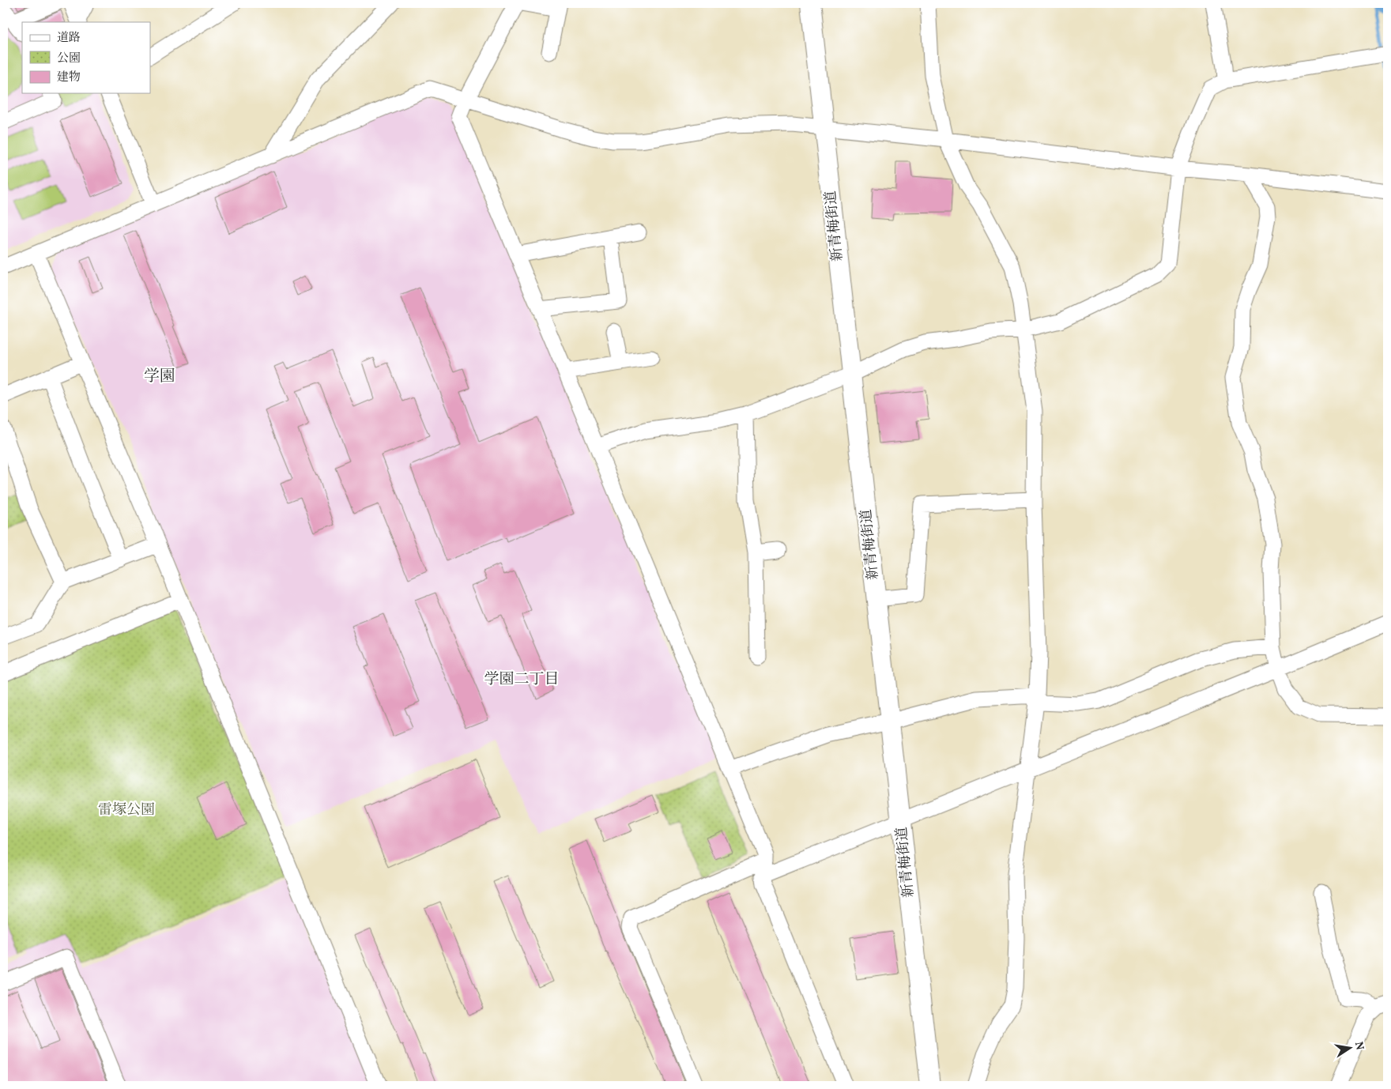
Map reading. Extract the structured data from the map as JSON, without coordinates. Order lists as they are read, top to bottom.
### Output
{
  "streets": {
    "main road": ["新青梅街道"]
  },
  "districts": ["学園", "学園二丁目"],
  "parks": ["雷塚公園"],
  "legend": ["道路", "公園", "建物"],
  "north": "right"
}
